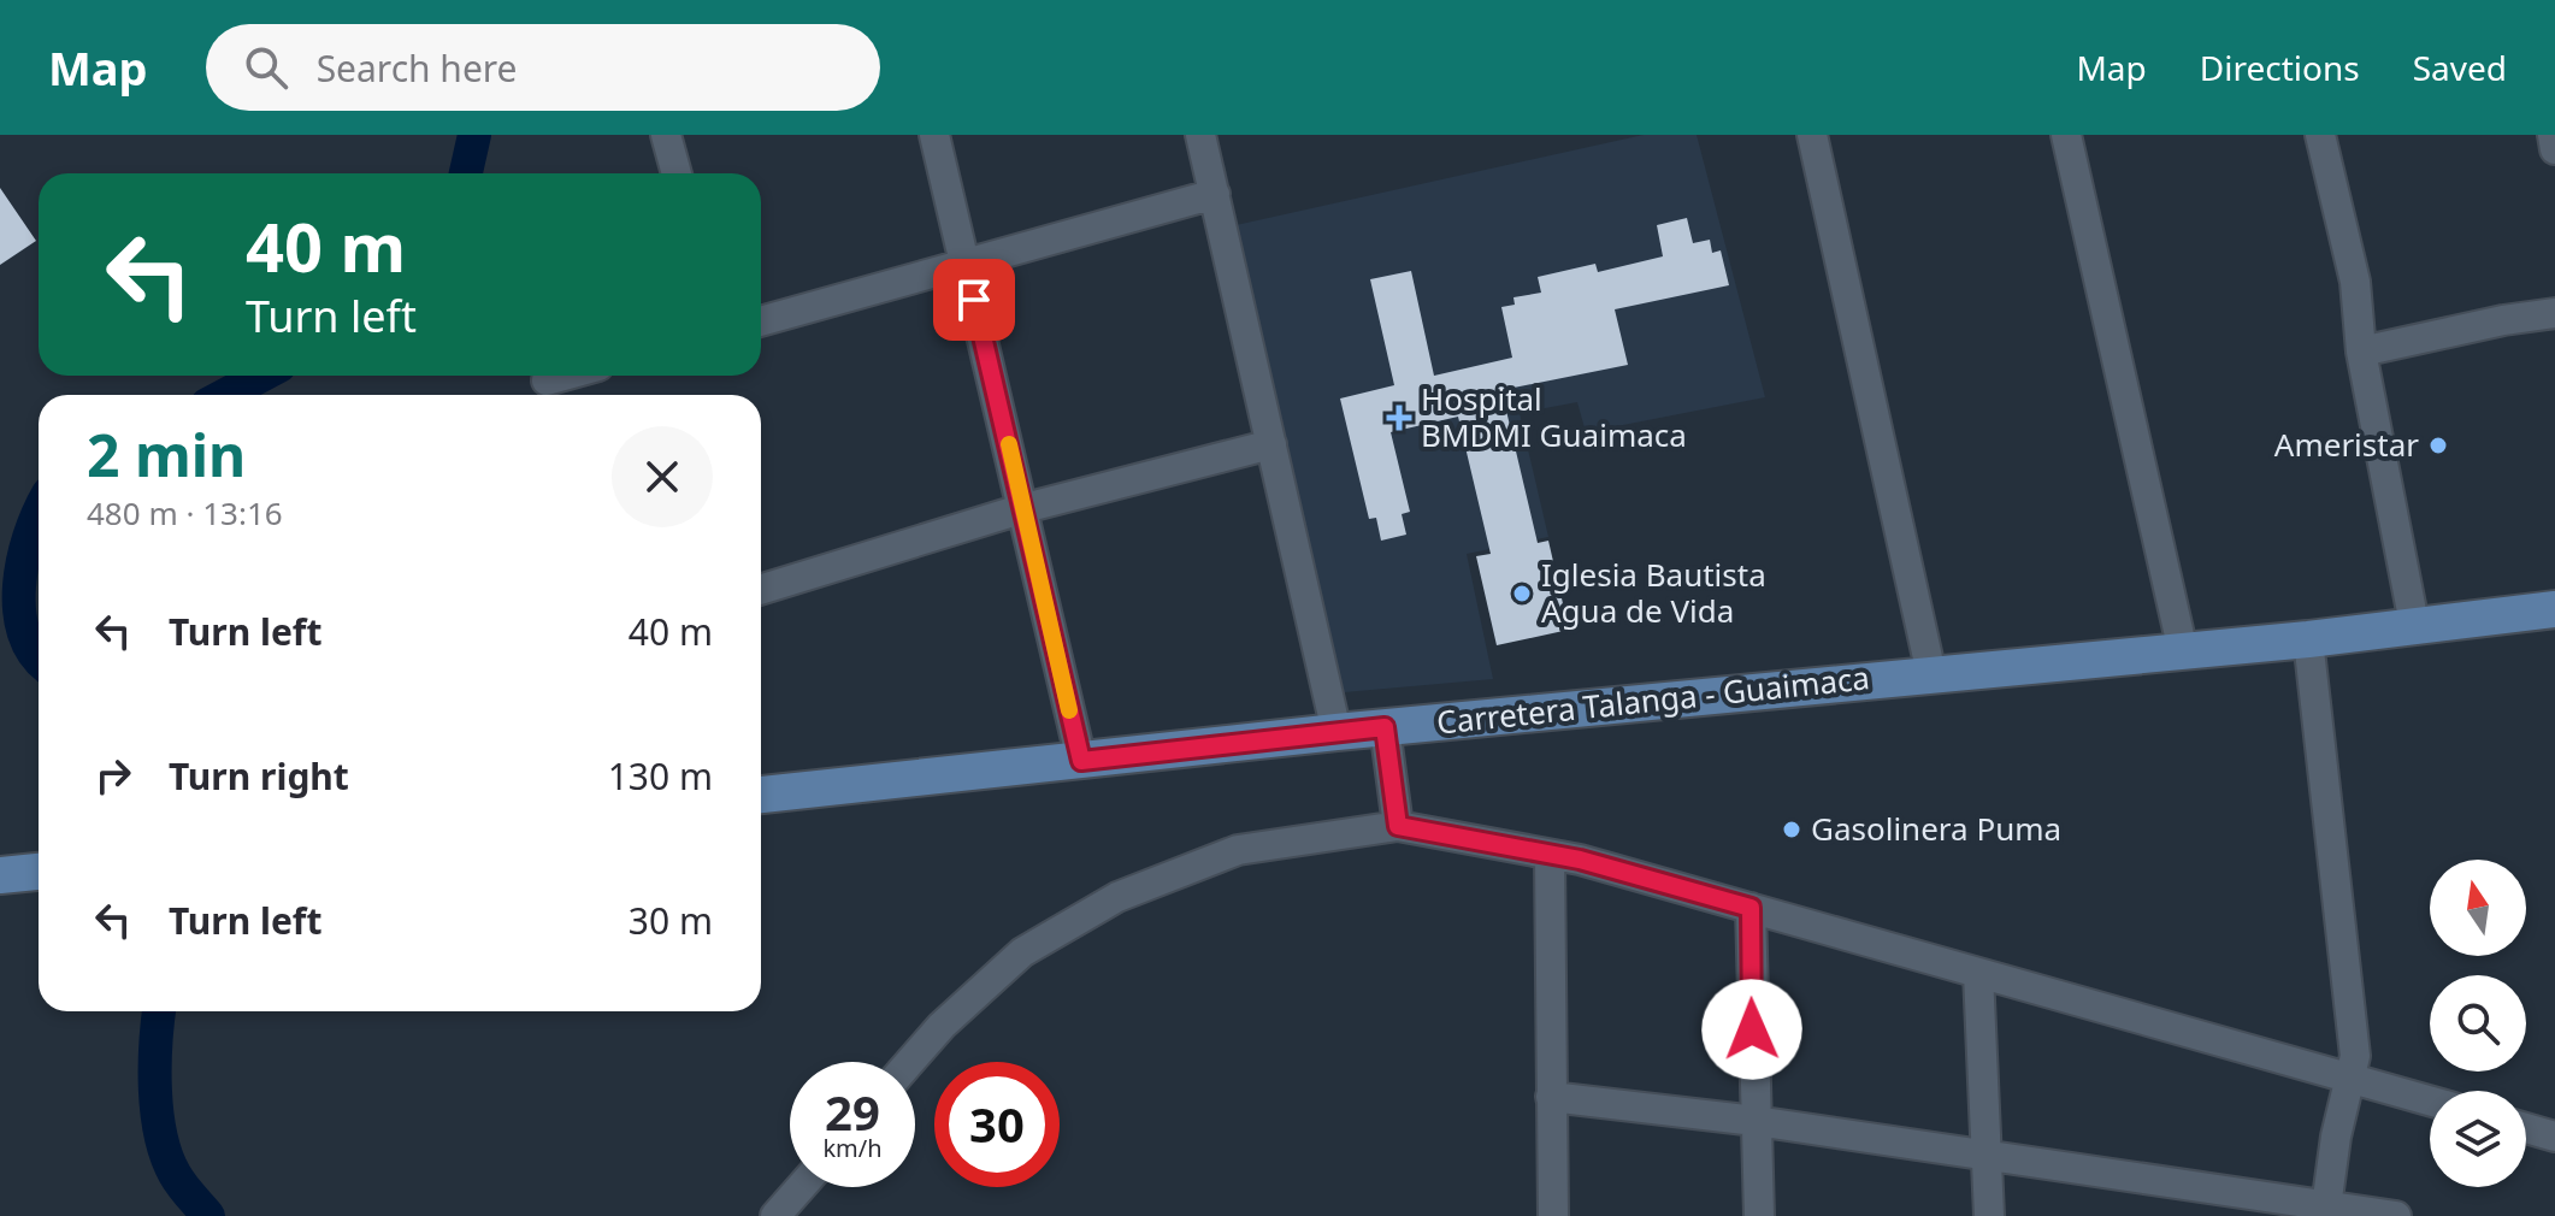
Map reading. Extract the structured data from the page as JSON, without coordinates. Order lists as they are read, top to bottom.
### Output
{
  "streets": {
    "main road": ["Carretera Talanga - Guaimaca"]
  },
  "places": {
    "health": ["Hospital BMDMI Guaimaca"],
    "other": ["Ameristar", "Iglesia Bautista Agua de Vida", "Gasolinera Puma"]
  },
  "north": "top",
  "page": {
    "header": "Map",
    "search": "Search here",
    "nav": ["Map", "Directions", "Saved"],
    "turn": ["40 m", "Turn left"],
    "heading": ["2 min", "480 m · 13:16"],
    "list": [
      {
        "name": "Turn left",
        "value": "40 m"
      },
      {
        "name": "Turn right",
        "value": "130 m"
      },
      {
        "name": "Turn left",
        "value": "30 m"
      }
    ],
    "speed": "29 km/h",
    "limit": "30"
  }
}
